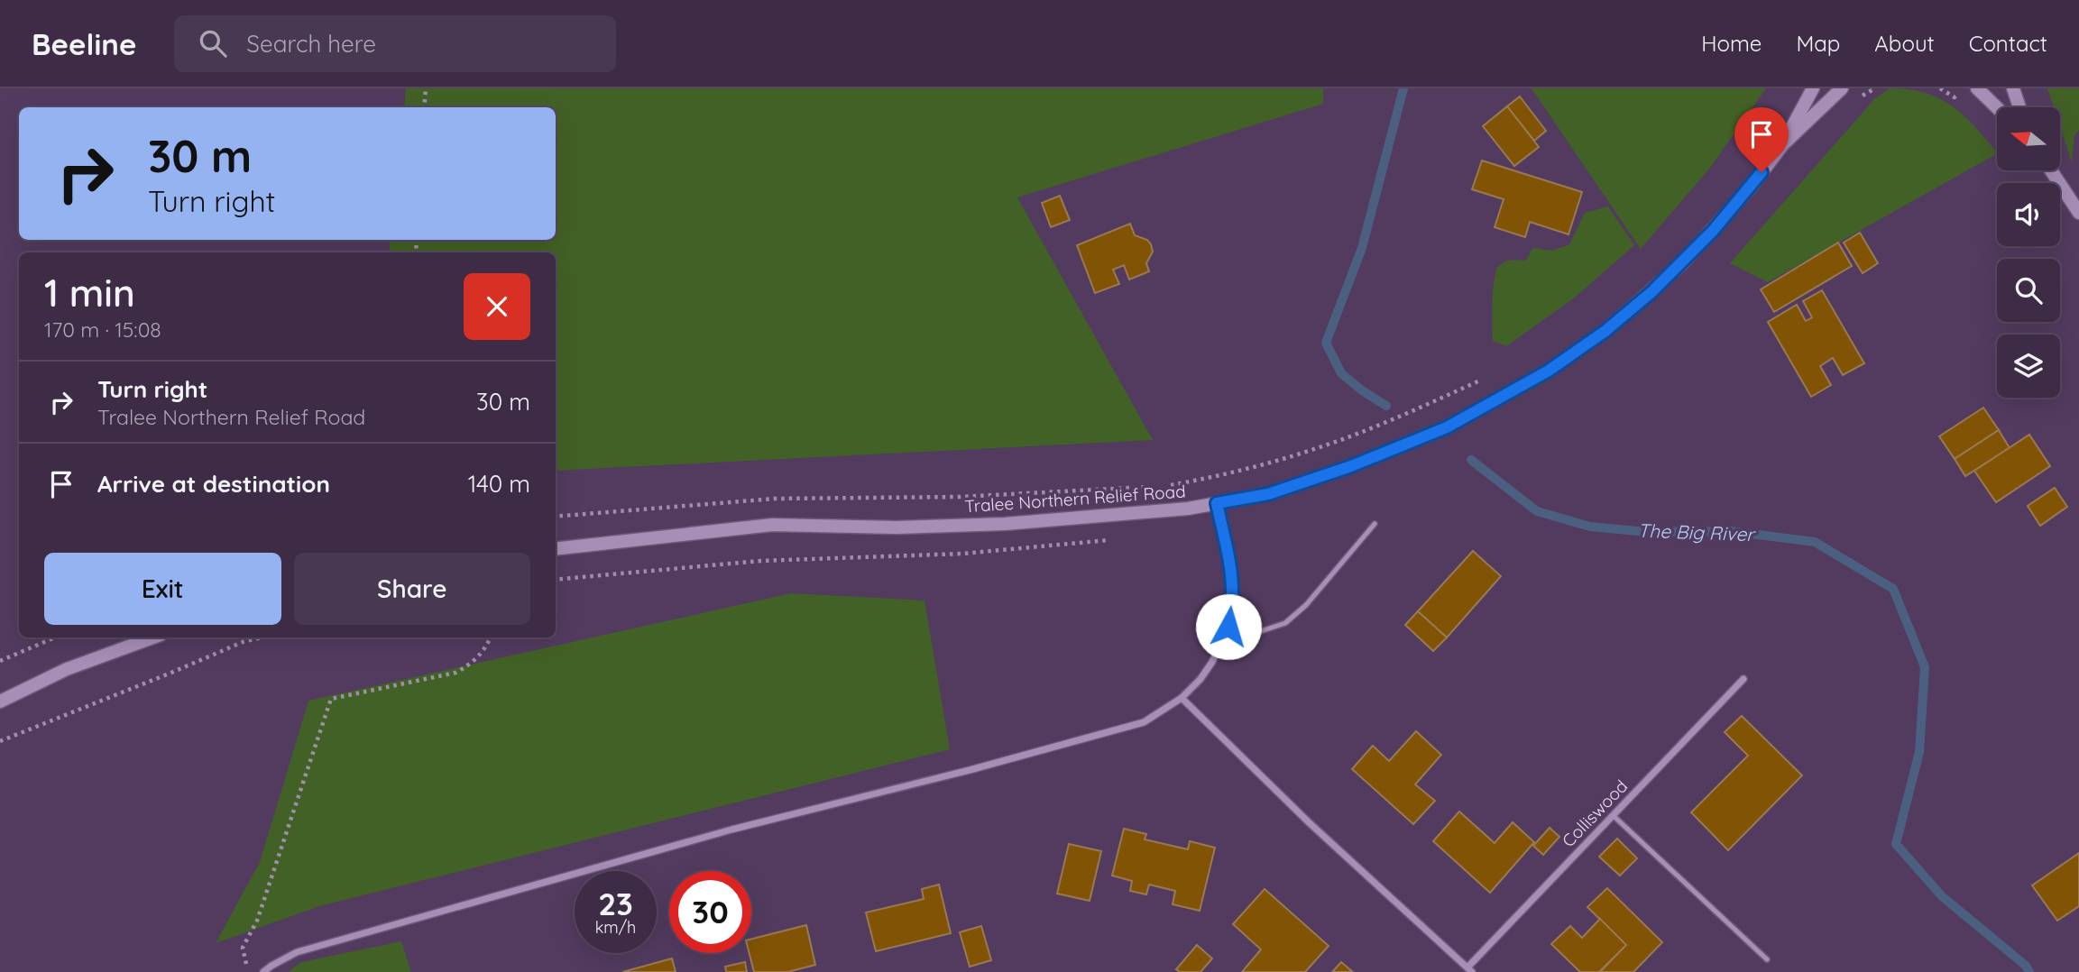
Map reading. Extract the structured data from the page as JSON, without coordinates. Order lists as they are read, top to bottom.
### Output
{
  "streets": {
    "street": ["Tralee Northern Relief Road", "Colliswood"]
  },
  "water": ["The Big River"],
  "north": "left",
  "page": {
    "header": "Beeline",
    "search": "Search here",
    "nav": [
      "Home",
      "Map",
      "About",
      "Contact"
    ],
    "turn": ["30 m", "Turn right"],
    "heading": ["1 min", "170 m · 15:08"],
    "list": [
      {
        "name": "Turn right",
        "note": "Tralee Northern Relief Road",
        "value": "30 m"
      },
      {
        "name": "Arrive at destination",
        "value": "140 m"
      }
    ],
    "buttons": ["Exit", "Share"],
    "speed": "23 km/h",
    "limit": "30"
  }
}
